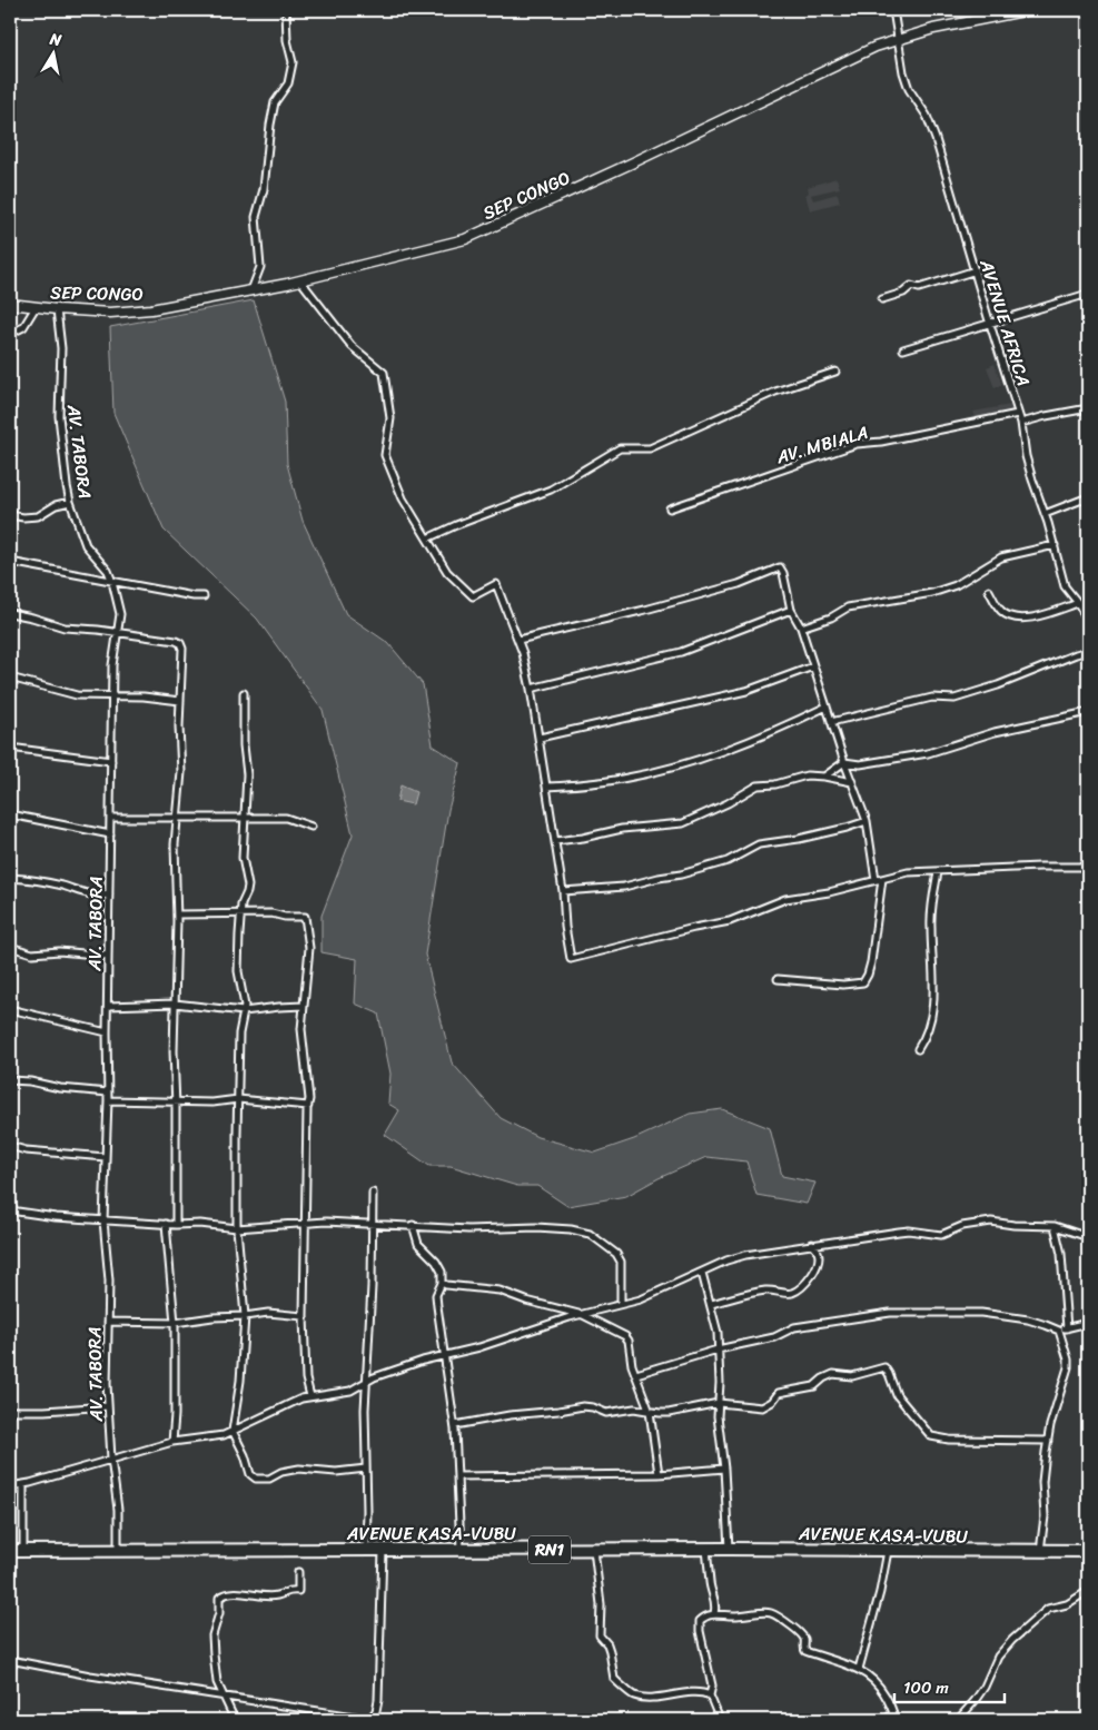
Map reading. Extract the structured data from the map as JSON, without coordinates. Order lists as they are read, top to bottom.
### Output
{
  "streets": {
    "highway": ["AVENUE KASA-VUBU", "RN1"],
    "street": [
      "SEP CONGO",
      "AVENUE AFRICA",
      "AV. MBIALA",
      "AV. TABORA"
    ]
  },
  "crossings": [
    ["SEP CONGO", "AVENUE AFRICA"],
    ["SEP CONGO", "AV. TABORA"],
    ["AVENUE AFRICA", "AV. MBIALA"],
    ["AV. TABORA", "AVENUE KASA-VUBU"]
  ],
  "scale_bar": "100 m",
  "north": "top"
}
